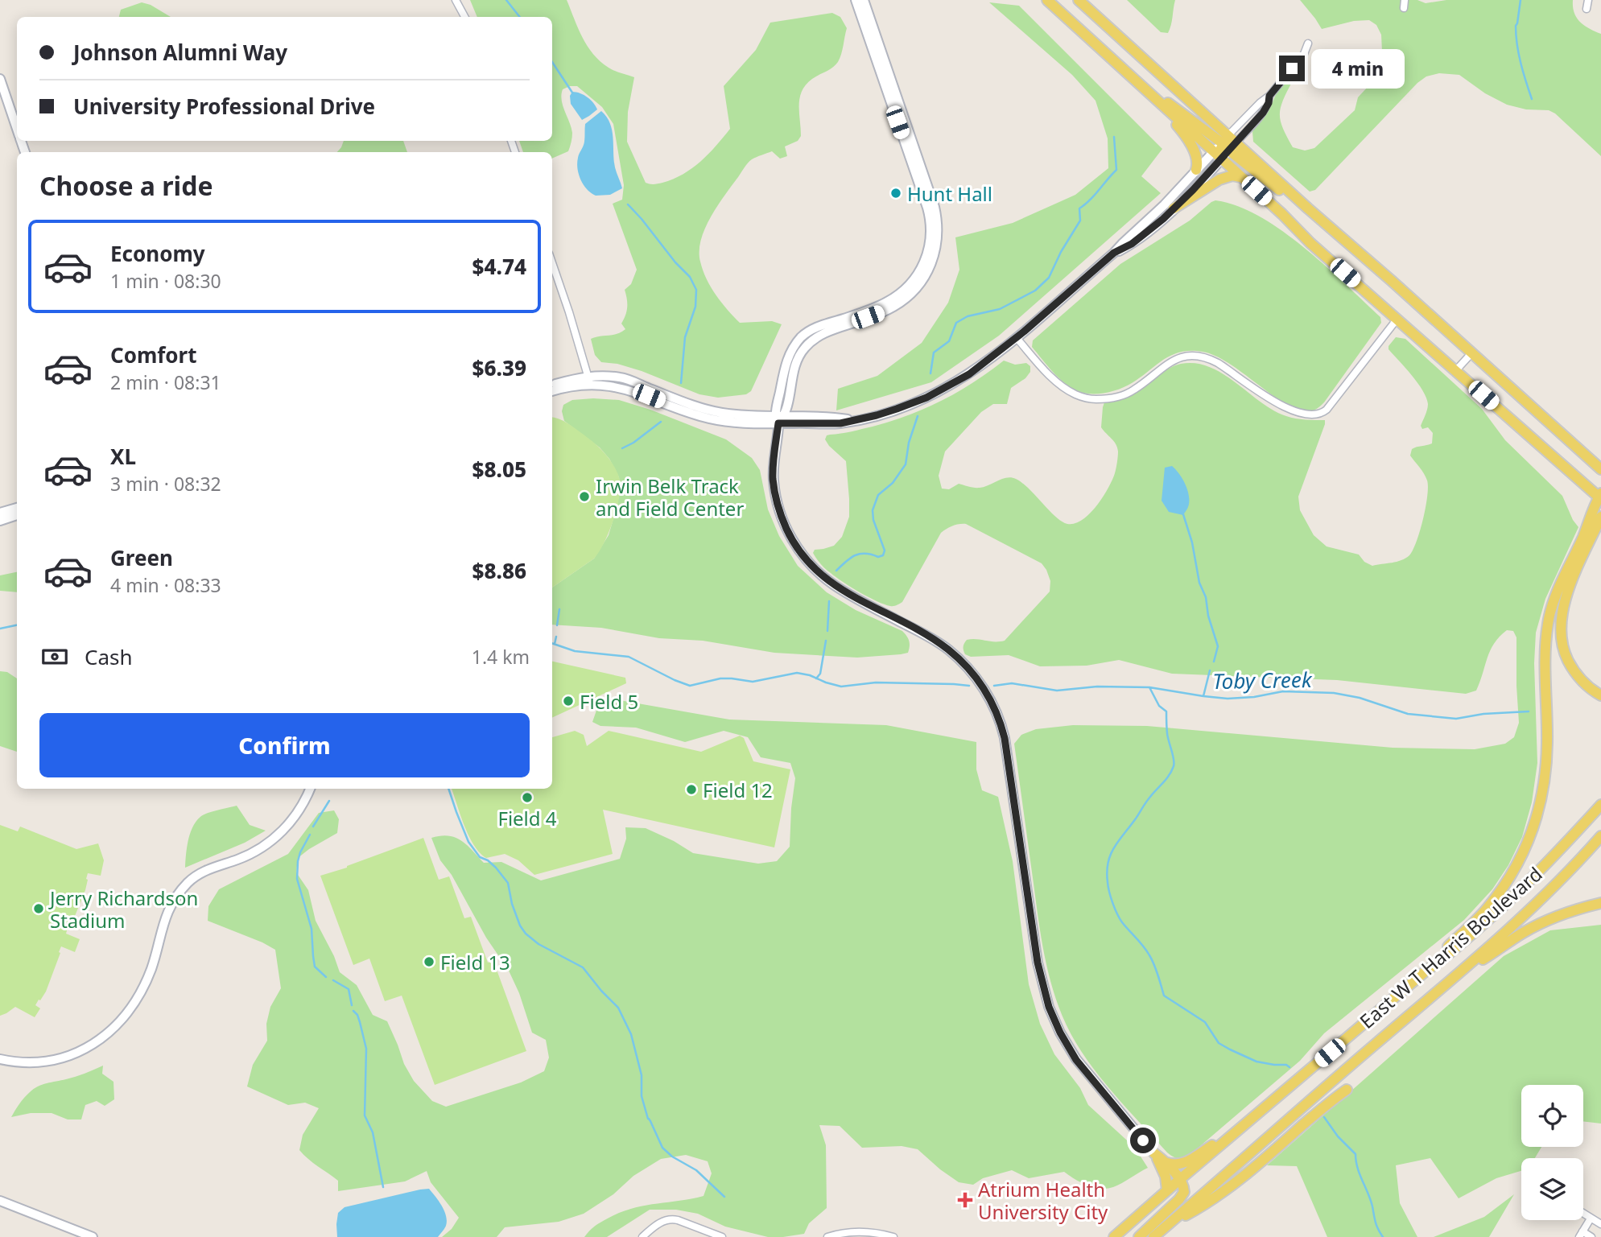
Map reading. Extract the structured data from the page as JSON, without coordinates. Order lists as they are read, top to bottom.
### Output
{
  "streets": {
    "main road": ["East W T Harris Boulevard"]
  },
  "water": ["Toby Creek"],
  "places": {
    "other": [
      "Hunt Hall",
      "Irwin Belk Track and Field Center",
      "Field 5",
      "Field 12",
      "Field 4",
      "Jerry Richardson Stadium",
      "Field 13"
    ],
    "health": ["Atrium Health University City"]
  },
  "page": {
    "banner": ["Johnson Alumni Way", "University Professional Drive"],
    "bubble": "4 min",
    "heading": "Choose a ride",
    "list": [
      {
        "name": "Economy",
        "note": "1 min · 08:30",
        "value": "$4.74"
      },
      {
        "name": "Comfort",
        "note": "2 min · 08:31",
        "value": "$6.39"
      },
      {
        "name": "XL",
        "note": "3 min · 08:32",
        "value": "$8.05"
      },
      {
        "name": "Green",
        "note": "4 min · 08:33",
        "value": "$8.86"
      }
    ],
    "pay": ["Cash", "1.4 km"],
    "buttons": "Confirm"
  }
}
